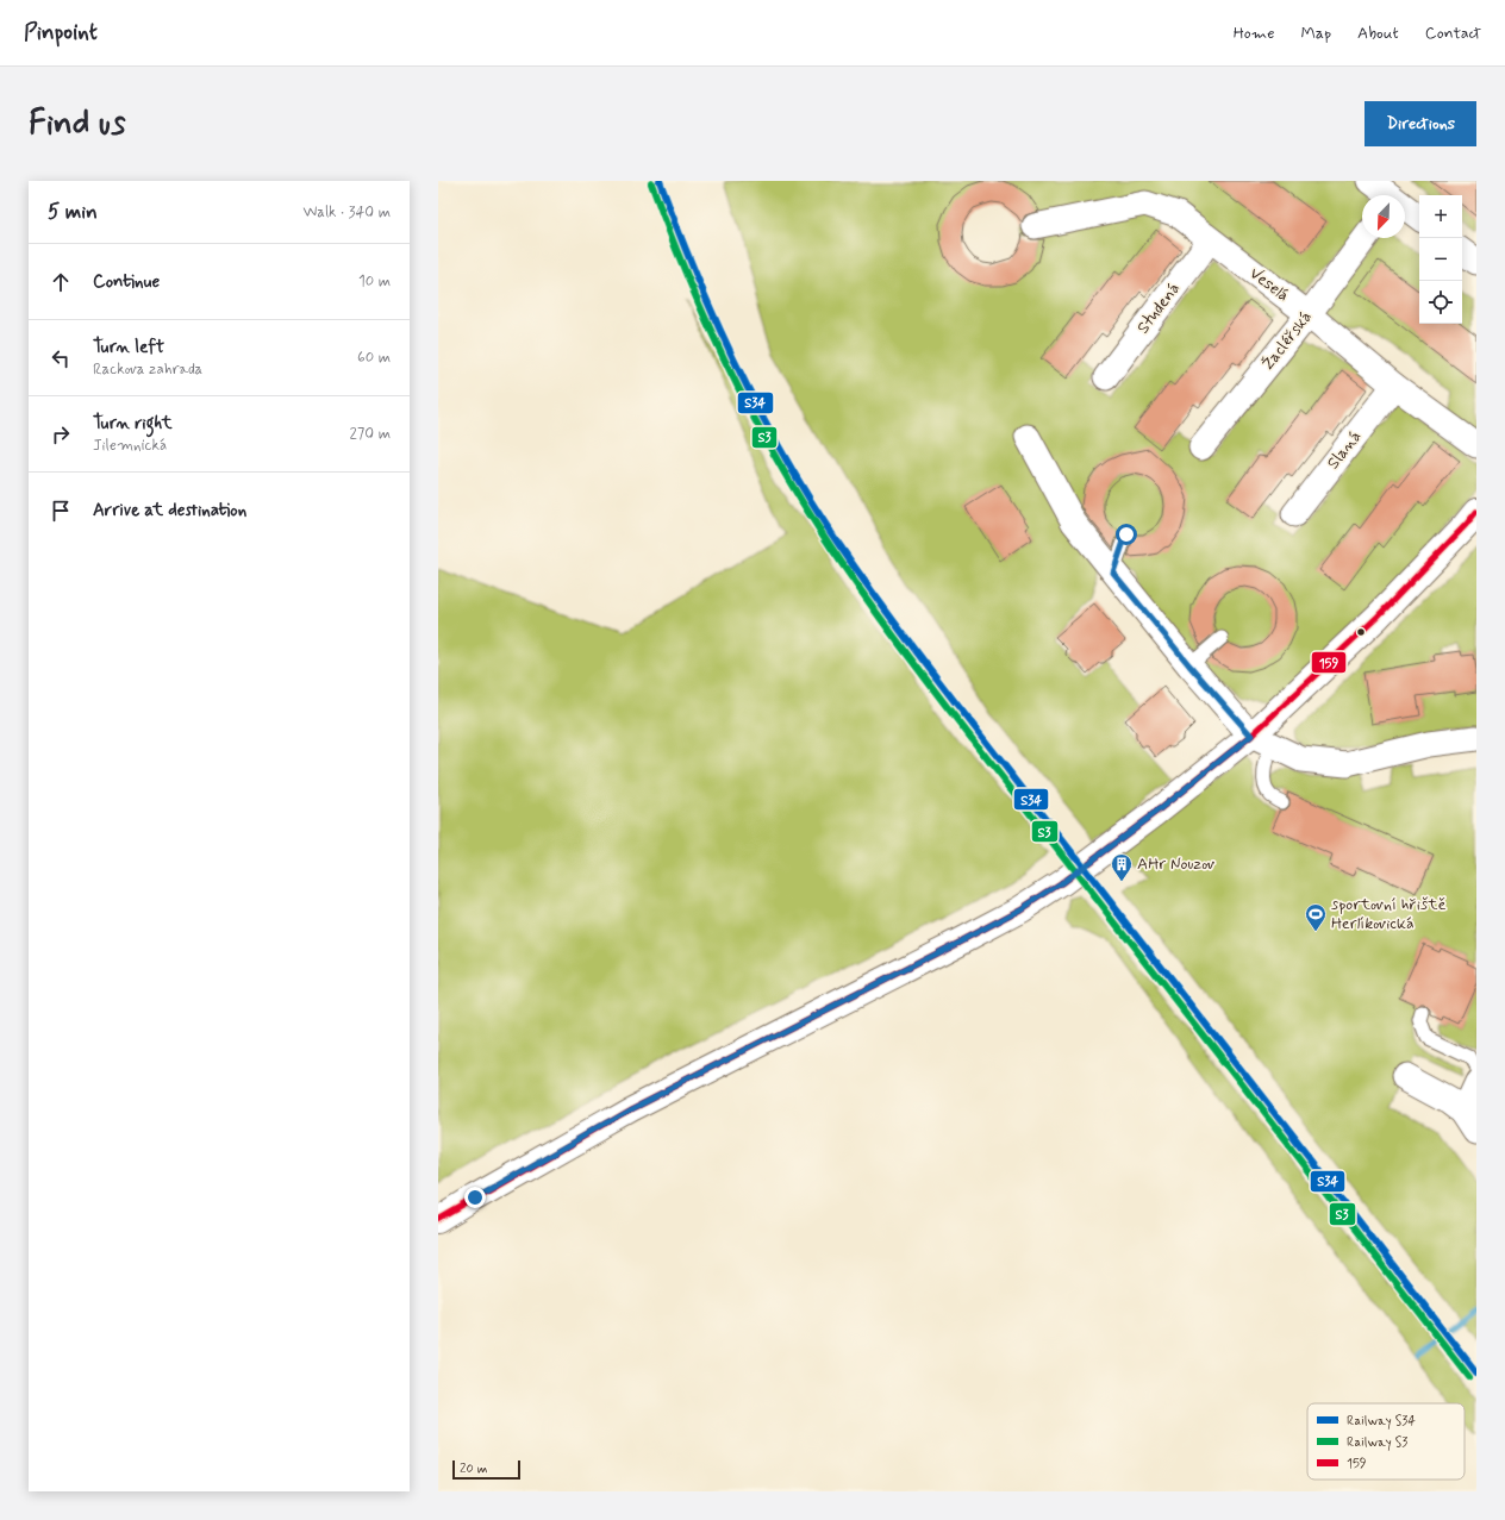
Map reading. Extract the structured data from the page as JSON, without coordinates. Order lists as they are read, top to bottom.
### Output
{
  "streets": {
    "street": [
      "Veselá",
      "Studená",
      "Žacléřská",
      "Slaná"
    ]
  },
  "crossings": [
    ["Veselá", "Studená"],
    ["Veselá", "Žacléřská"],
    ["Veselá", "Slaná"]
  ],
  "places": {
    "building": ["AHr Nouzov"],
    "sports": ["sportovní hřiště Herlíkovická"]
  },
  "lines": ["rail line S34", "rail line S3", "transit line 159"],
  "legend": ["Railway S34", "Railway S3", "159"],
  "scale_bar": "20 m",
  "north": "bottom left",
  "page": {
    "header": "Pinpoint",
    "nav": [
      "Home",
      "Map",
      "About",
      "Contact"
    ],
    "buttons": "Directions",
    "title": "Find us",
    "heading": ["5 min", "Walk · 340 m"],
    "map_buttons": ["+", "−"],
    "list": [
      ["Continue", "10 m"],
      ["Turn left", "Rackova zahrada", "60 m"],
      ["Turn right", "Jilemnická", "270 m"],
      "Arrive at destination"
    ],
    "scale": "20 m"
  }
}
